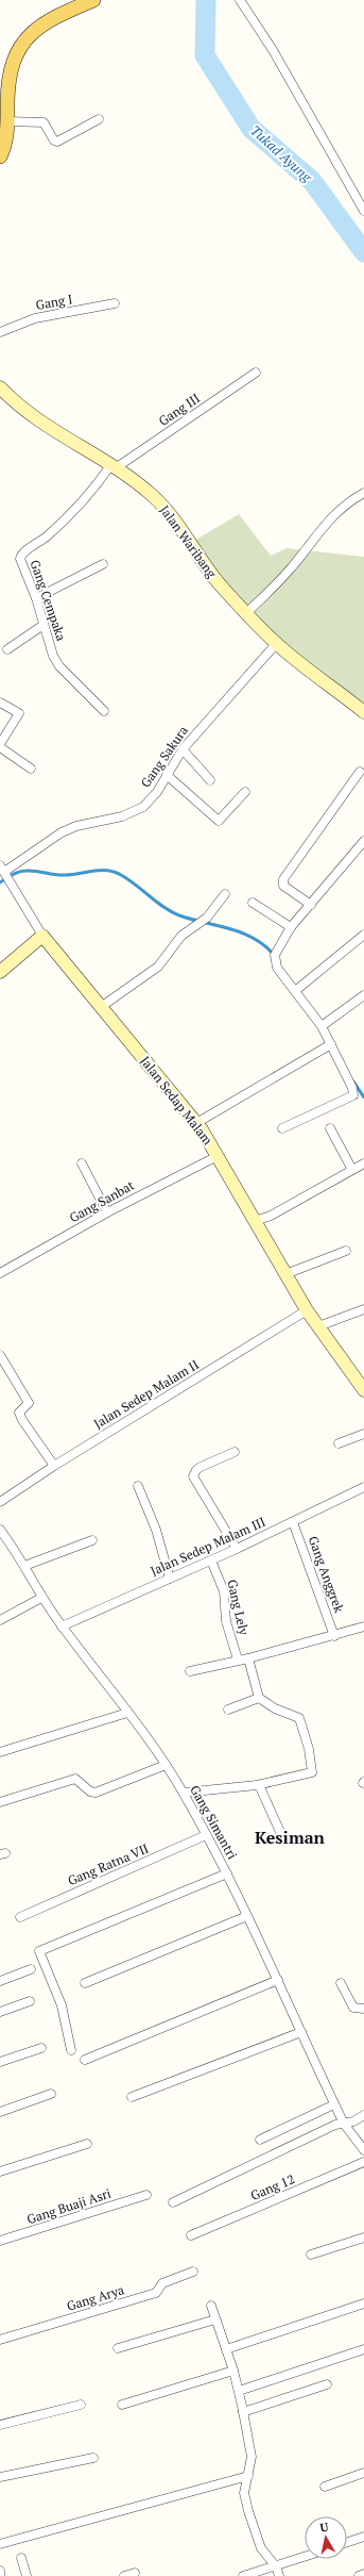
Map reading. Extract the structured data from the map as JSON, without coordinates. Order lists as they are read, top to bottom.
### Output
{
  "streets": {
    "street": [
      "Gang I",
      "Gang III",
      "Jalan Waribang",
      "Gang Cempaka",
      "Gang Sakura",
      "Jalan Sedap Malam",
      "Gang Sanbat",
      "Jalan Sedep Malam II",
      "Jalan Sedep Malam III",
      "Gang Anggrek",
      "Gang Lely",
      "Gang Simantri",
      "Gang Ratna VII",
      "Gang 12",
      "Gang Buaji Asri",
      "Gang Arya"
    ]
  },
  "crossings": [
    ["Gang III", "Jalan Waribang"],
    ["Gang III", "Gang Cempaka"],
    ["Jalan Waribang", "Gang Cempaka"],
    ["Jalan Waribang", "Gang Sakura"],
    ["Jalan Sedap Malam", "Gang Sanbat"],
    ["Jalan Sedap Malam", "Jalan Sedep Malam II"],
    ["Jalan Sedep Malam III", "Gang Anggrek"],
    ["Jalan Sedep Malam III", "Gang Lely"],
    ["Jalan Sedep Malam III", "Gang Simantri"],
    ["Gang Simantri", "Gang Ratna VII"]
  ],
  "districts": ["Kesiman"],
  "water": ["Tukad Ayung"],
  "north": "top"
}
